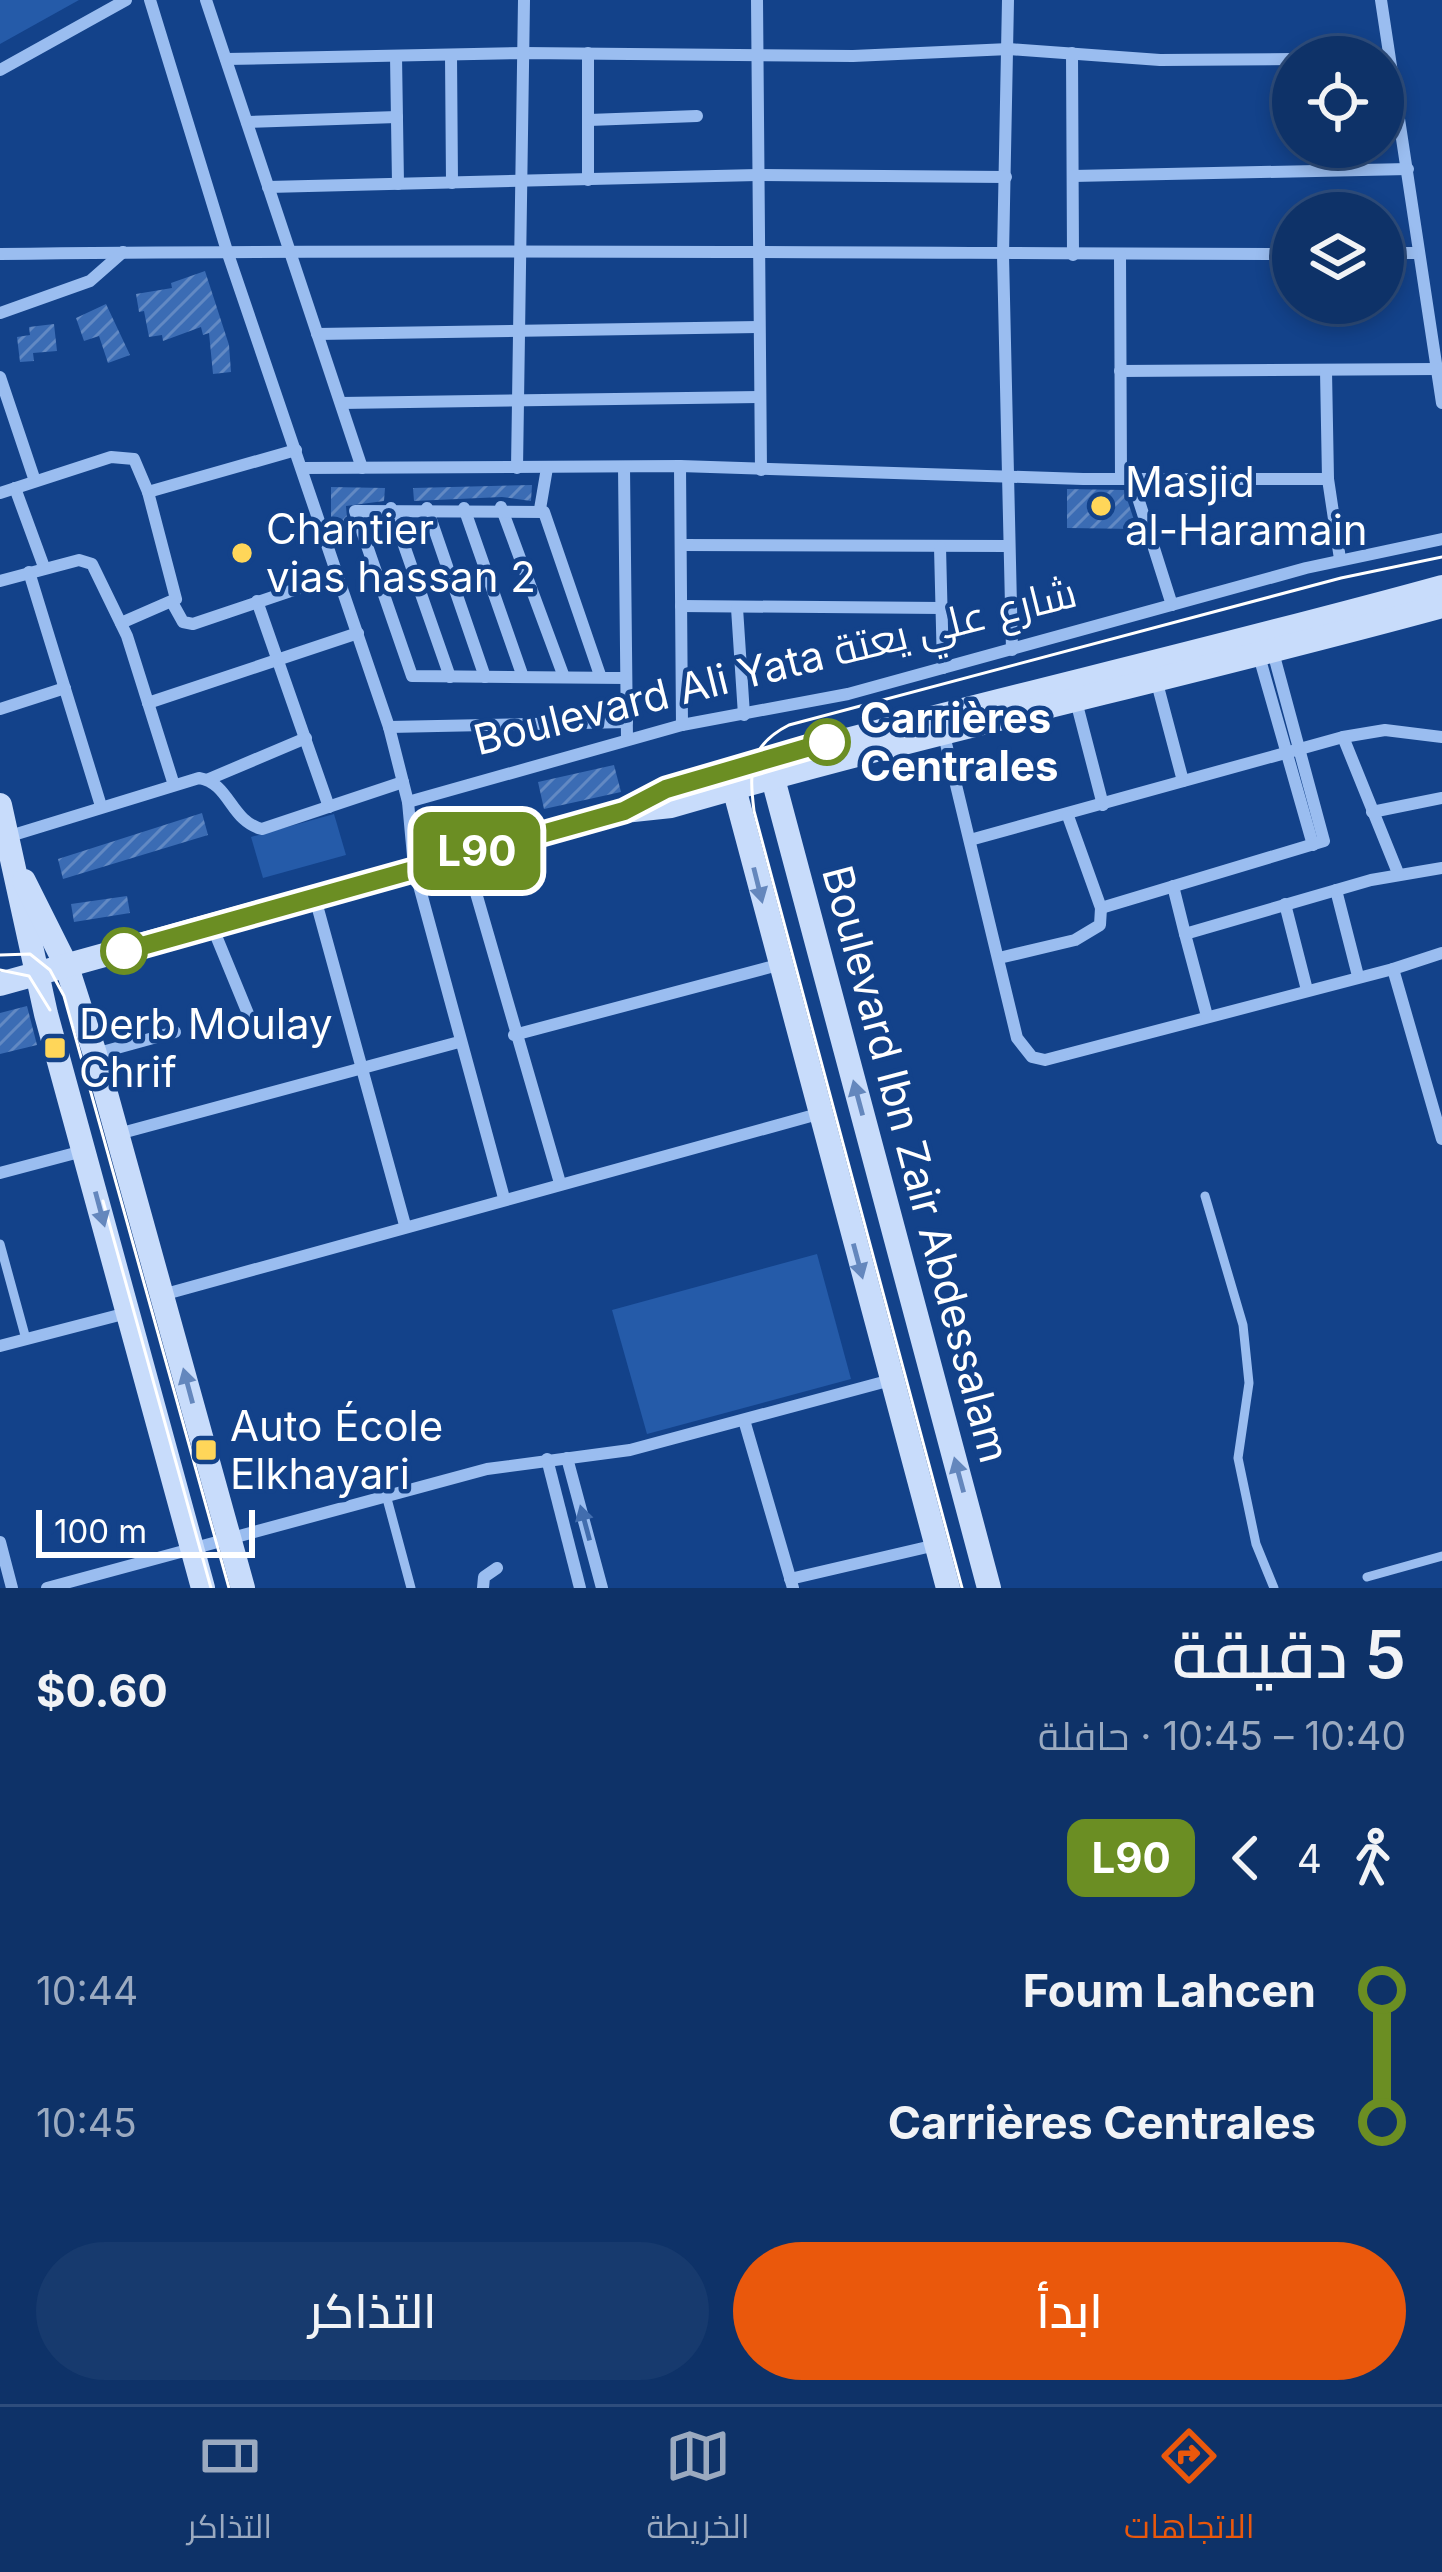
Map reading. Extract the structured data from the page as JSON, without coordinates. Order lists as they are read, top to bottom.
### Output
{
  "streets": {
    "street": ["Boulevard Ali Yata شارع علي يعتة", "Boulevard Ibn Zair Abdessalam"]
  },
  "crossings": [
    ["Boulevard Ali Yata شارع علي يعتة", "Boulevard Ibn Zair Abdessalam"]
  ],
  "places": {
    "other": ["Masjid al-Haramain", "Chantier vias hassan 2", "Carrières Centrales"],
    "transit": ["Derb Moulay Chrif", "Auto École Elkhayari"]
  },
  "lines": ["bus line L90"],
  "scale_bar": "100 m",
  "page": {
    "on_map": "L90",
    "scale": "100 m",
    "heading": ["5 دقيقة", "10:40 – 10:45 · حافلة", "$0.60"],
    "legs": ["4", "L90"],
    "list": [
      {
        "name": "Foum Lahcen",
        "value": "10:44"
      },
      {
        "name": "Carrières Centrales",
        "value": "10:45"
      }
    ],
    "buttons": ["ابدأ", "التذاكر"],
    "tabs": ["الاتجاهات", "الخريطة", "التذاكر"]
  }
}
